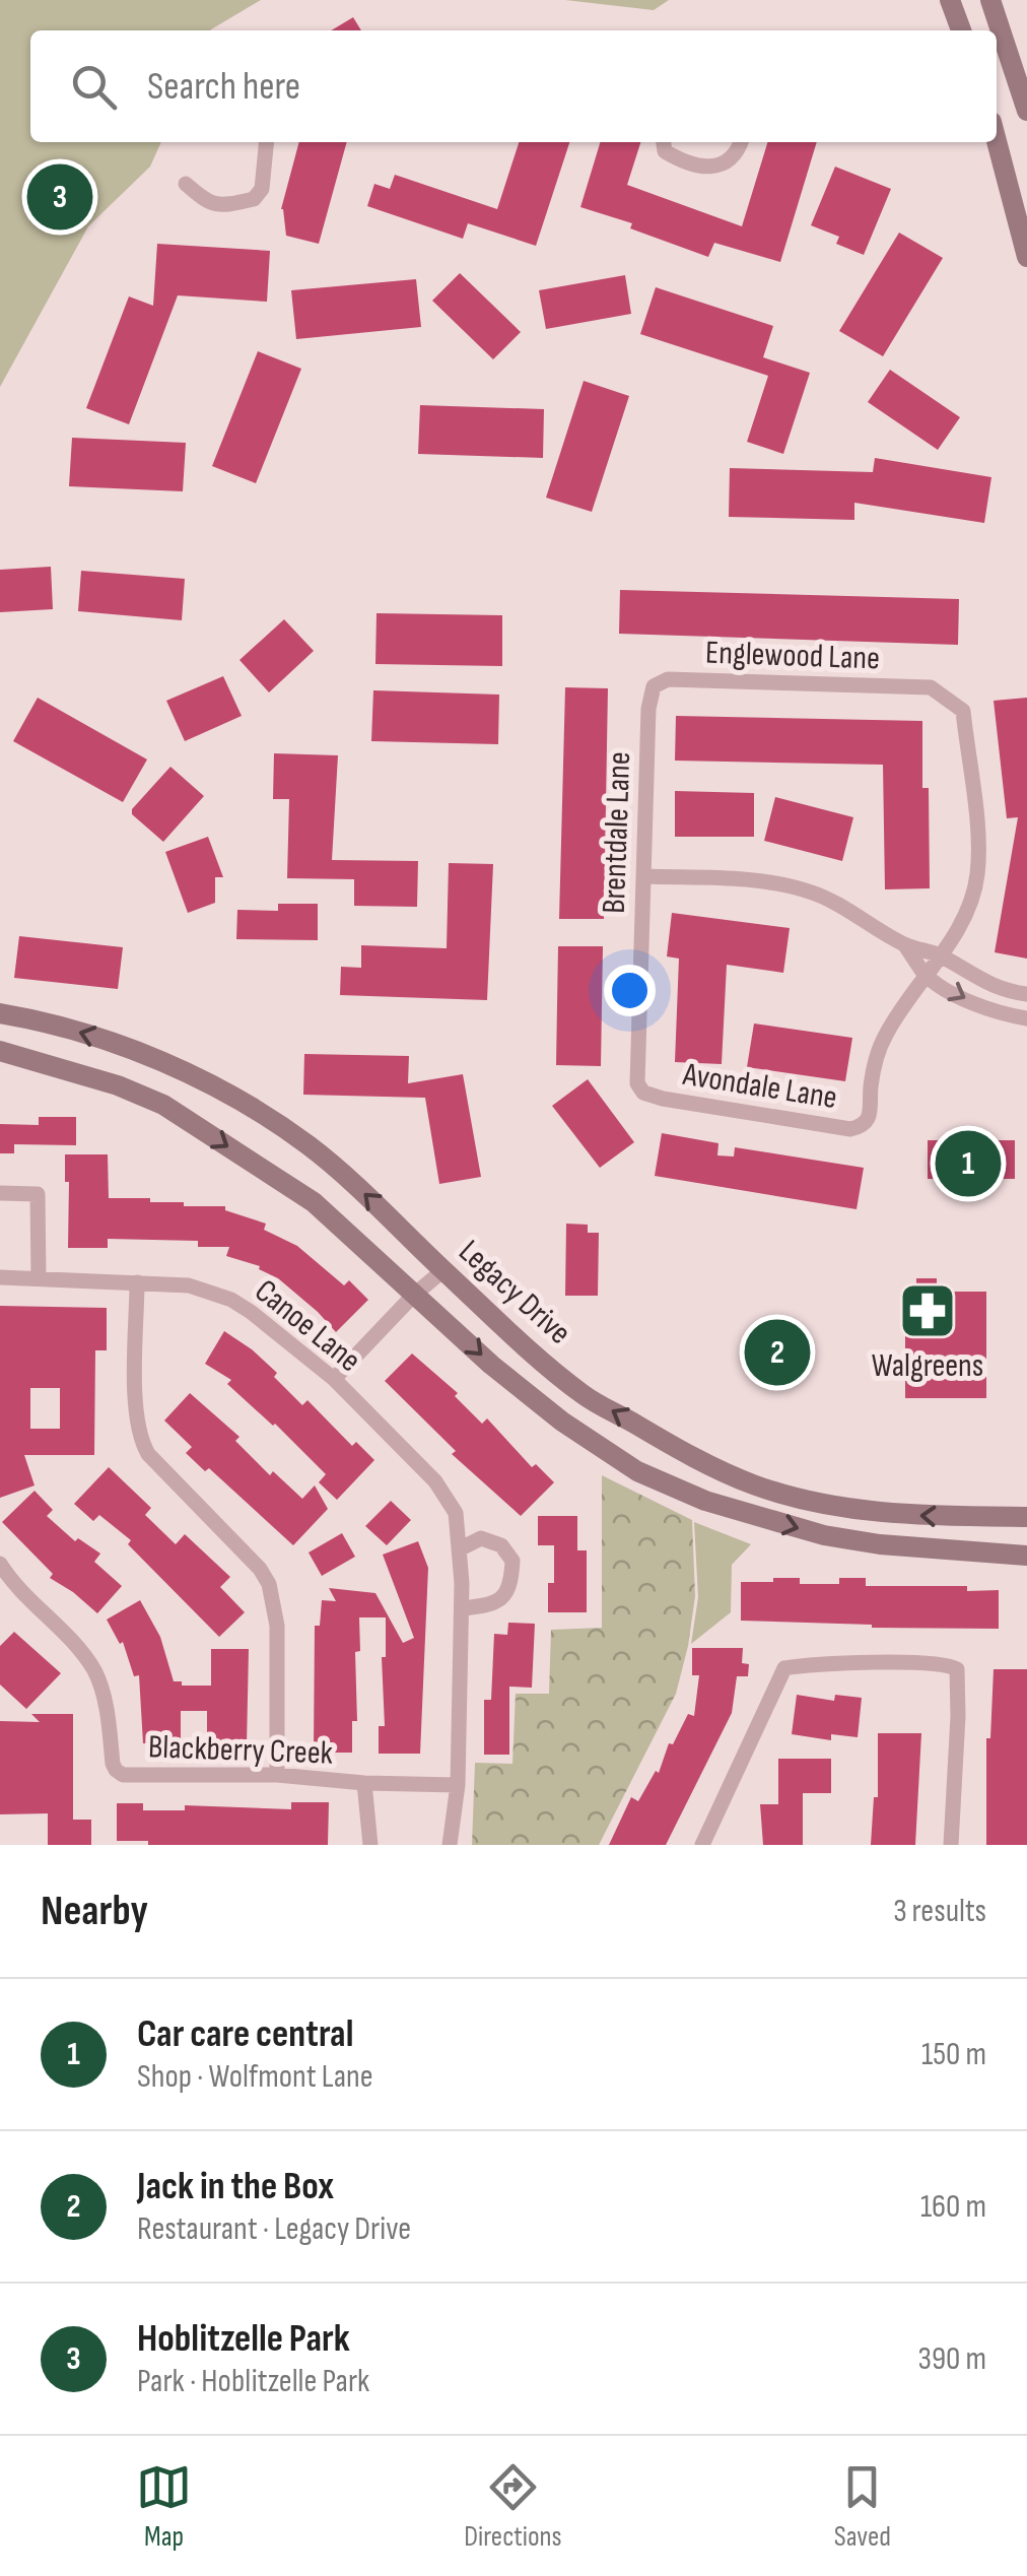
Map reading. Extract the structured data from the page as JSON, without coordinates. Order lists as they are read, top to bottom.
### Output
{
  "streets": {
    "main road": ["Legacy Drive"],
    "street": [
      "Englewood Lane",
      "Brentdale Lane",
      "Avondale Lane",
      "Canoe Lane",
      "Blackberry Creek"
    ]
  },
  "crossings": [
    ["Englewood Lane", "Brentdale Lane"],
    ["Brentdale Lane", "Avondale Lane"],
    ["Canoe Lane", "Blackberry Creek"]
  ],
  "places": {
    "pharmacy": ["Walgreens"]
  },
  "page": {
    "search": "Search here",
    "pins": ["3", "1", "2"],
    "heading": ["Nearby", "3 results"],
    "list": [
      {
        "mark": "1",
        "name": "Car care central",
        "note": "Shop · Wolfmont Lane",
        "value": "150 m"
      },
      {
        "mark": "2",
        "name": "Jack in the Box",
        "note": "Restaurant · Legacy Drive",
        "value": "160 m"
      },
      {
        "mark": "3",
        "name": "Hoblitzelle Park",
        "note": "Park · Hoblitzelle Park",
        "value": "390 m"
      }
    ],
    "nav": ["Map", "Directions", "Saved"]
  }
}
